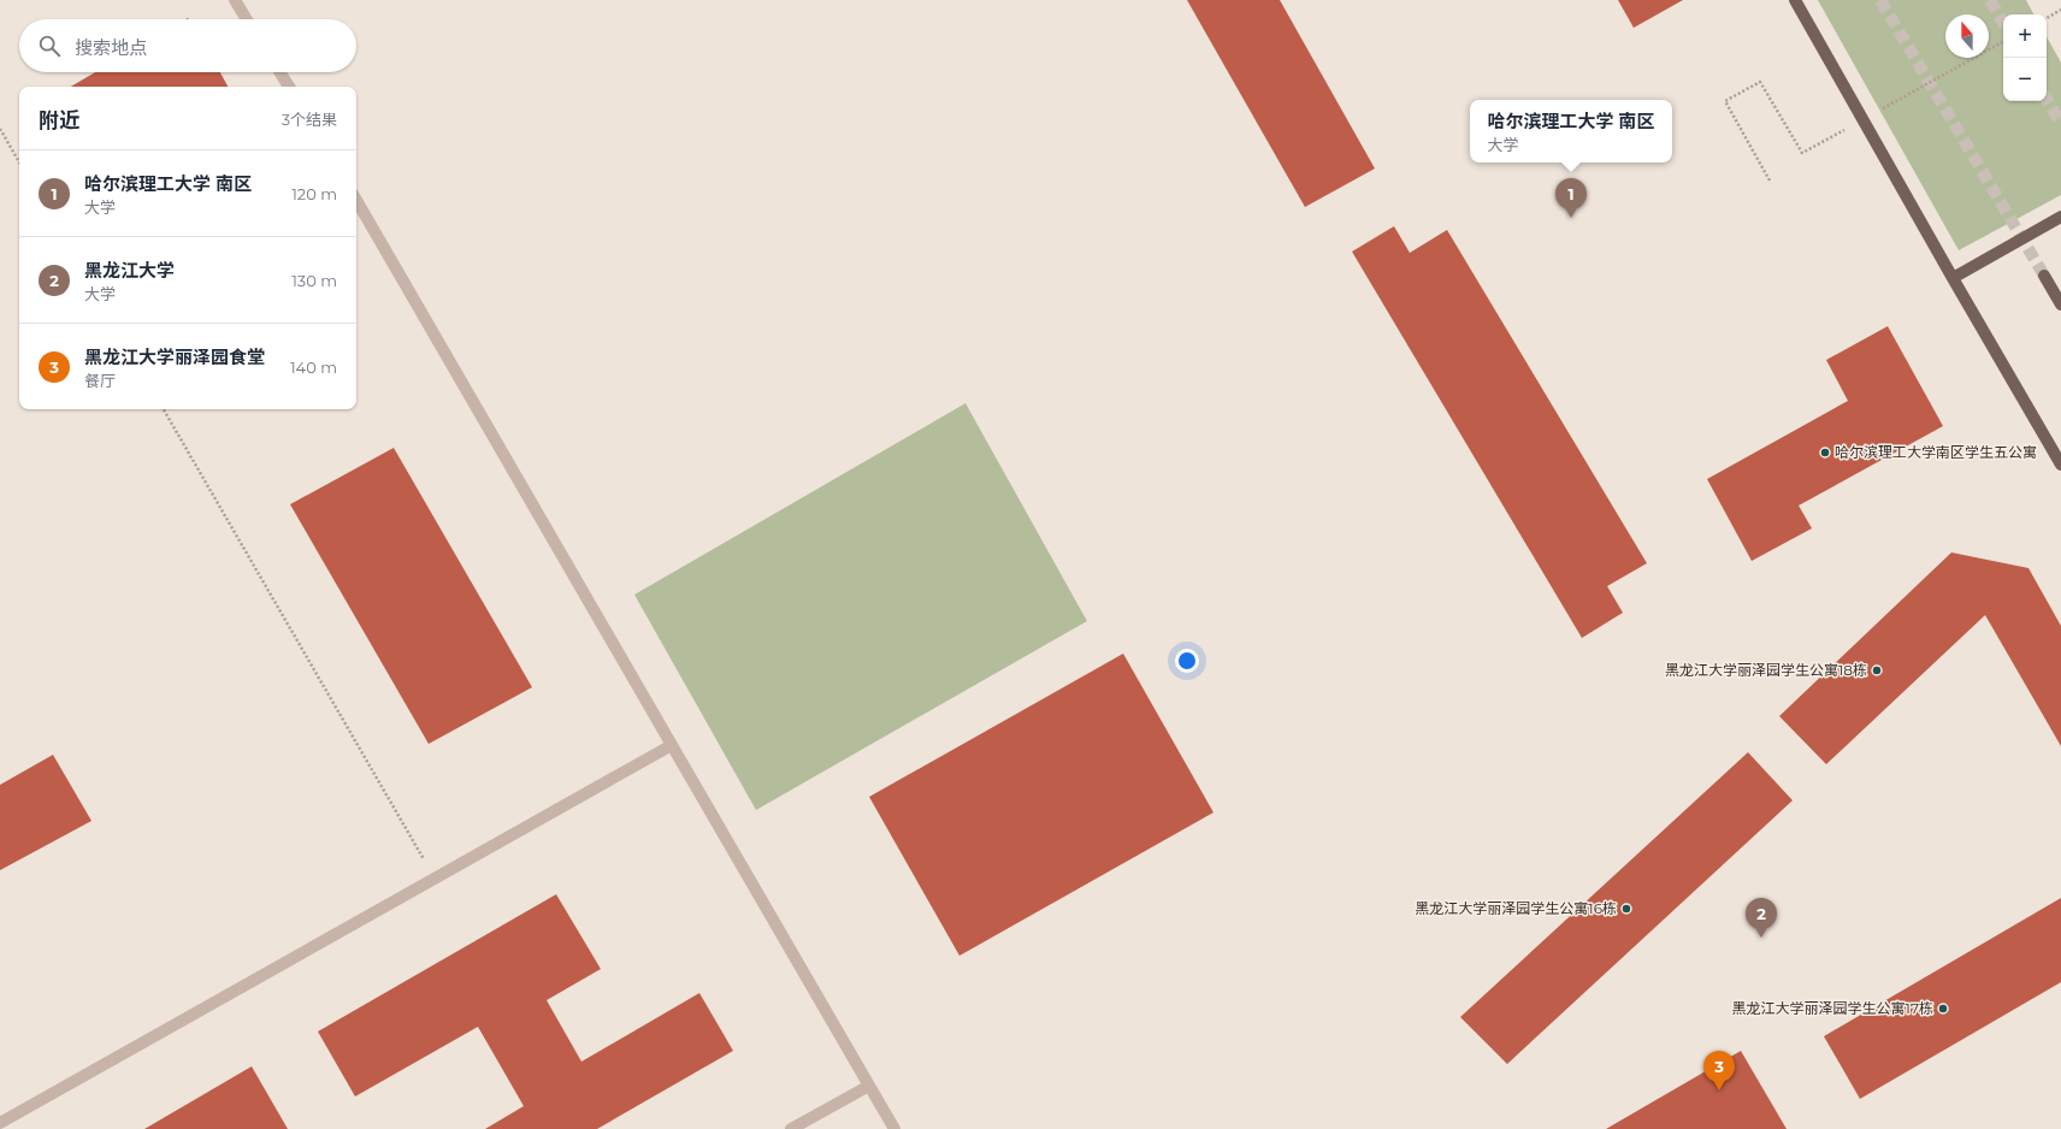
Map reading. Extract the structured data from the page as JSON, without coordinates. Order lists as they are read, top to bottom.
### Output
{
  "places": [
    "哈尔滨理工大学南区学生五公寓",
    "黑龙江大学丽泽园学生公寓18栋",
    "黑龙江大学丽泽园学生公寓16栋",
    "黑龙江大学丽泽园学生公寓17栋"
  ],
  "north": "top",
  "page": {
    "map_buttons": ["+", "−"],
    "search": "搜索地点",
    "heading": ["附近", "3个结果"],
    "popup": ["哈尔滨理工大学 南区", "大学"],
    "list": [
      {
        "mark": "1",
        "name": "哈尔滨理工大学 南区",
        "note": "大学",
        "value": "120 m"
      },
      {
        "mark": "2",
        "name": "黑龙江大学",
        "note": "大学",
        "value": "130 m"
      },
      {
        "mark": "3",
        "name": "黑龙江大学丽泽园食堂",
        "note": "餐厅",
        "value": "140 m"
      }
    ],
    "pins": ["1", "2", "3"]
  }
}
